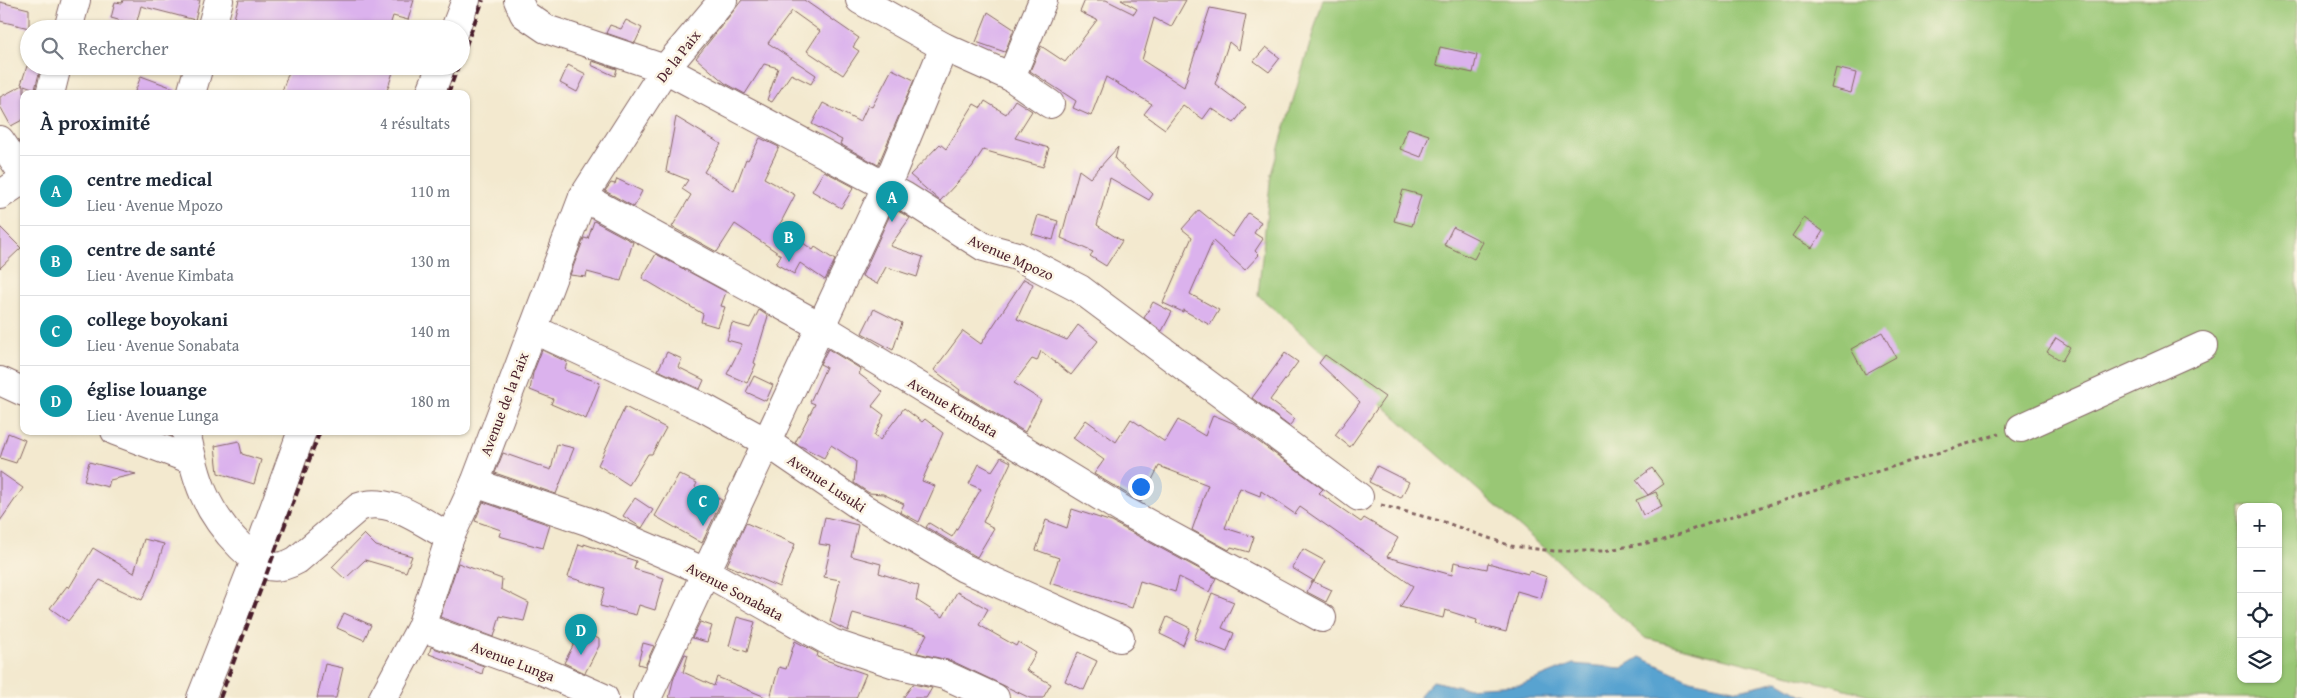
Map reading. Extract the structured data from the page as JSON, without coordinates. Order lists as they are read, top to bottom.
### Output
{
  "streets": {
    "street": [
      "De la Paix",
      "Avenue Mpozo",
      "Avenue de la Paix",
      "Avenue Kimbata",
      "Avenue Lusuki",
      "Avenue Sonabata",
      "Avenue Lunga"
    ]
  },
  "crossings": [
    ["De la Paix", "Avenue Mpozo"],
    ["De la Paix", "Avenue de la Paix"],
    ["Avenue de la Paix", "Avenue Kimbata"],
    ["Avenue de la Paix", "Avenue Lusuki"],
    ["Avenue de la Paix", "Avenue Sonabata"],
    ["Avenue de la Paix", "Avenue Lunga"]
  ],
  "page": {
    "search": "Rechercher",
    "heading": ["À proximité", "4 résultats"],
    "list": [
      {
        "mark": "A",
        "name": "centre medical",
        "note": "Lieu · Avenue Mpozo",
        "value": "110 m"
      },
      {
        "mark": "B",
        "name": "centre de santé",
        "note": "Lieu · Avenue Kimbata",
        "value": "130 m"
      },
      {
        "mark": "C",
        "name": "college boyokani",
        "note": "Lieu · Avenue Sonabata",
        "value": "140 m"
      },
      {
        "mark": "D",
        "name": "église louange",
        "note": "Lieu · Avenue Lunga",
        "value": "180 m"
      }
    ],
    "pins": [
      "A",
      "B",
      "C",
      "D"
    ],
    "map_buttons": ["+", "−"]
  }
}
